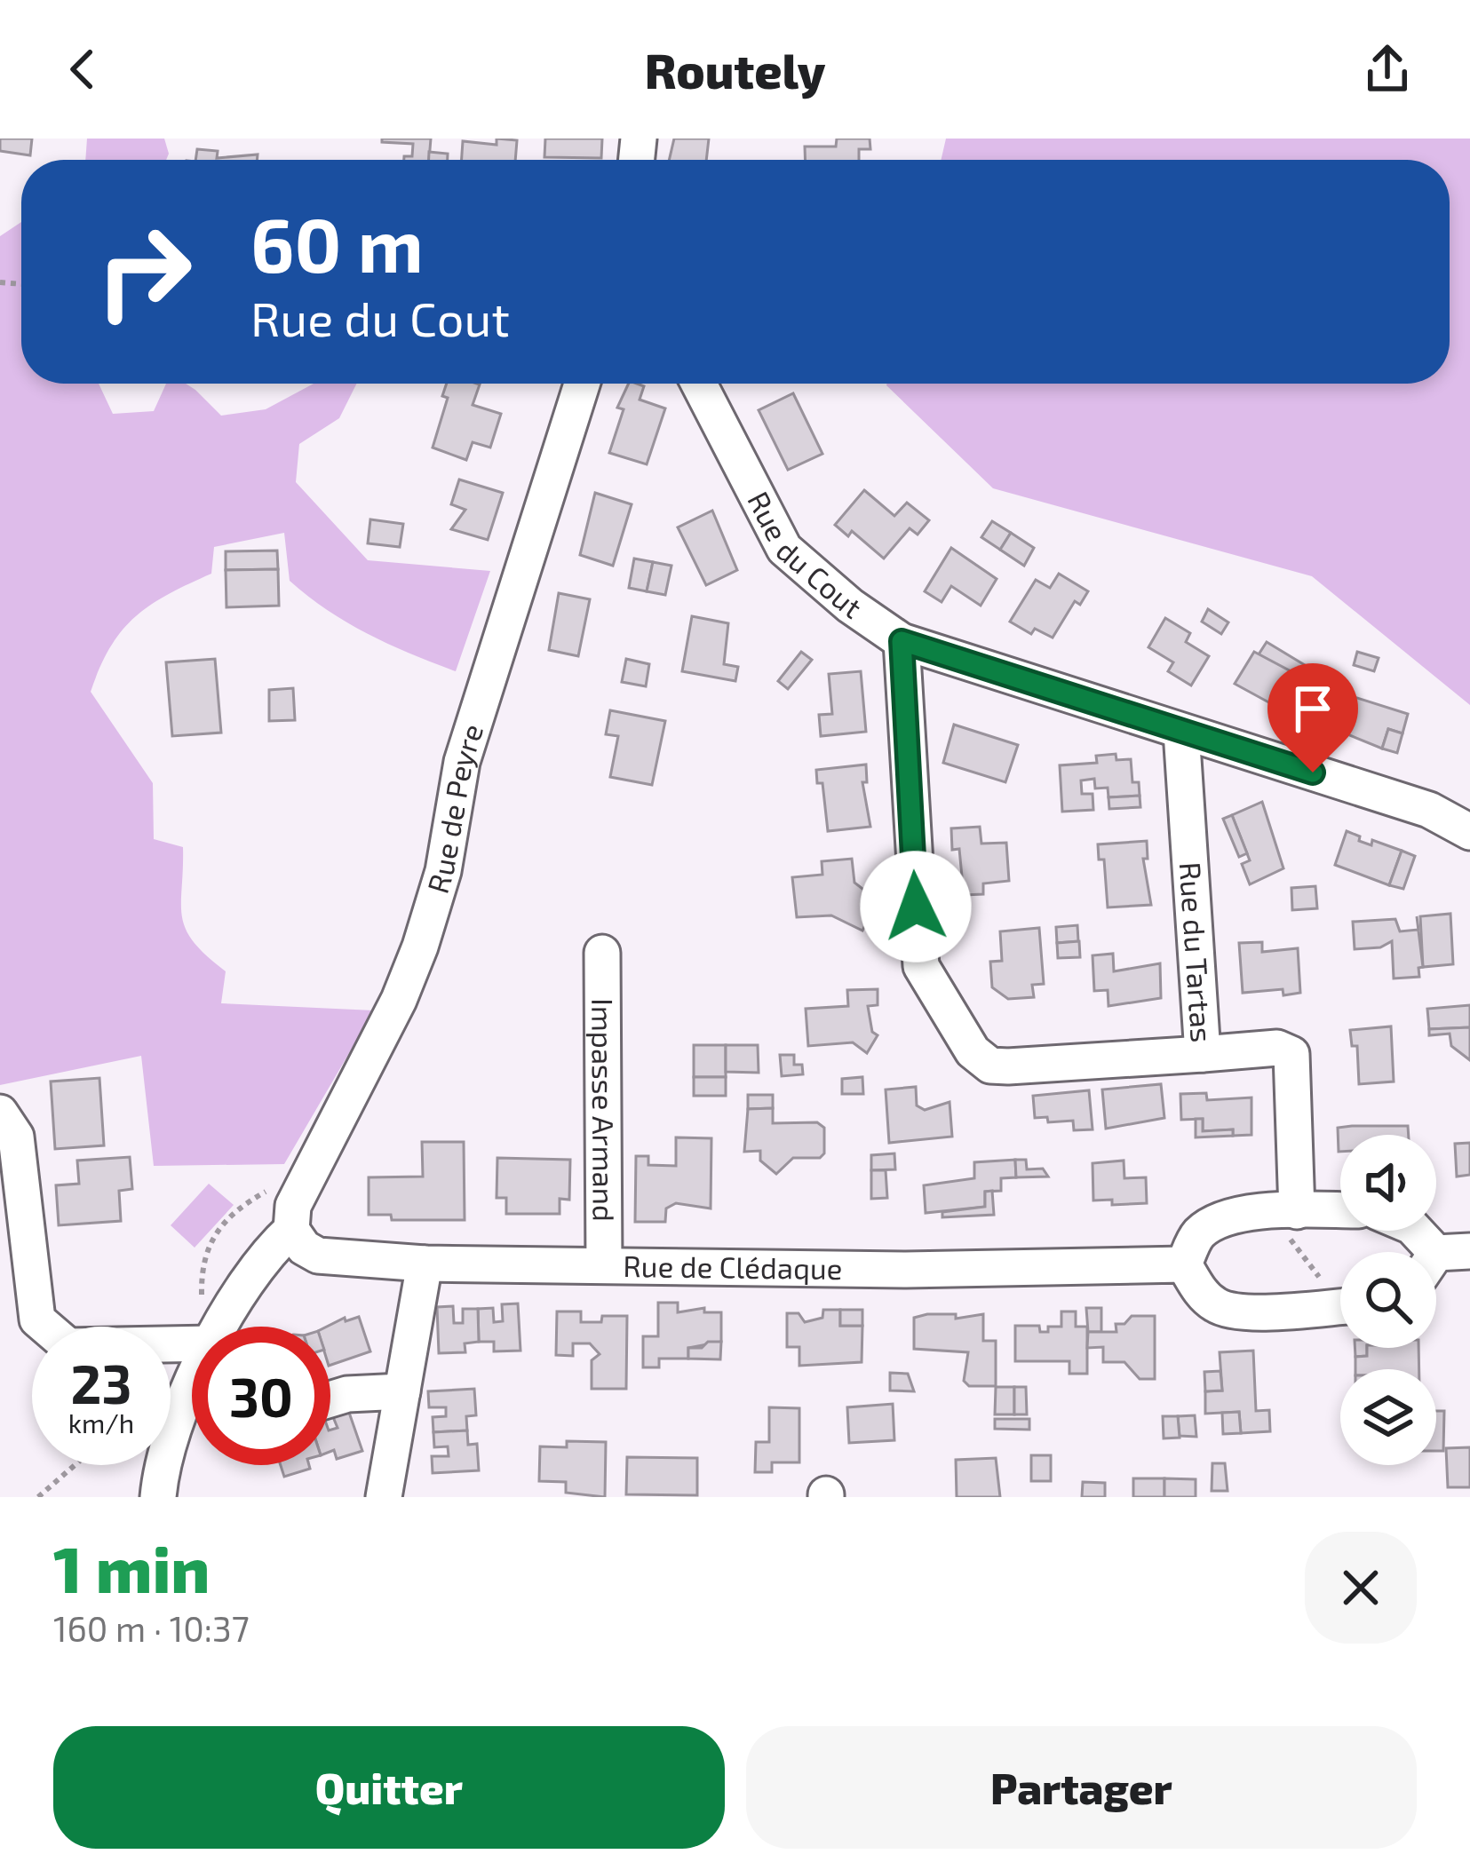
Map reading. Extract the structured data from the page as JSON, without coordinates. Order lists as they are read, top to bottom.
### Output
{
  "streets": {
    "street": [
      "Rue du Cout",
      "Rue de Peyre",
      "Rue du Tartas",
      "Impasse Armand",
      "Rue de Clédaque"
    ]
  },
  "crossings": [
    ["Rue du Cout", "Rue du Tartas"],
    ["Rue de Peyre", "Rue de Clédaque"],
    ["Impasse Armand", "Rue de Clédaque"]
  ],
  "page": {
    "header": "Routely",
    "turn": ["60 m", "Rue du Cout"],
    "speed": "23 km/h",
    "limit": "30",
    "heading": ["1 min", "160 m · 10:37"],
    "buttons": ["Quitter", "Partager"]
  }
}
